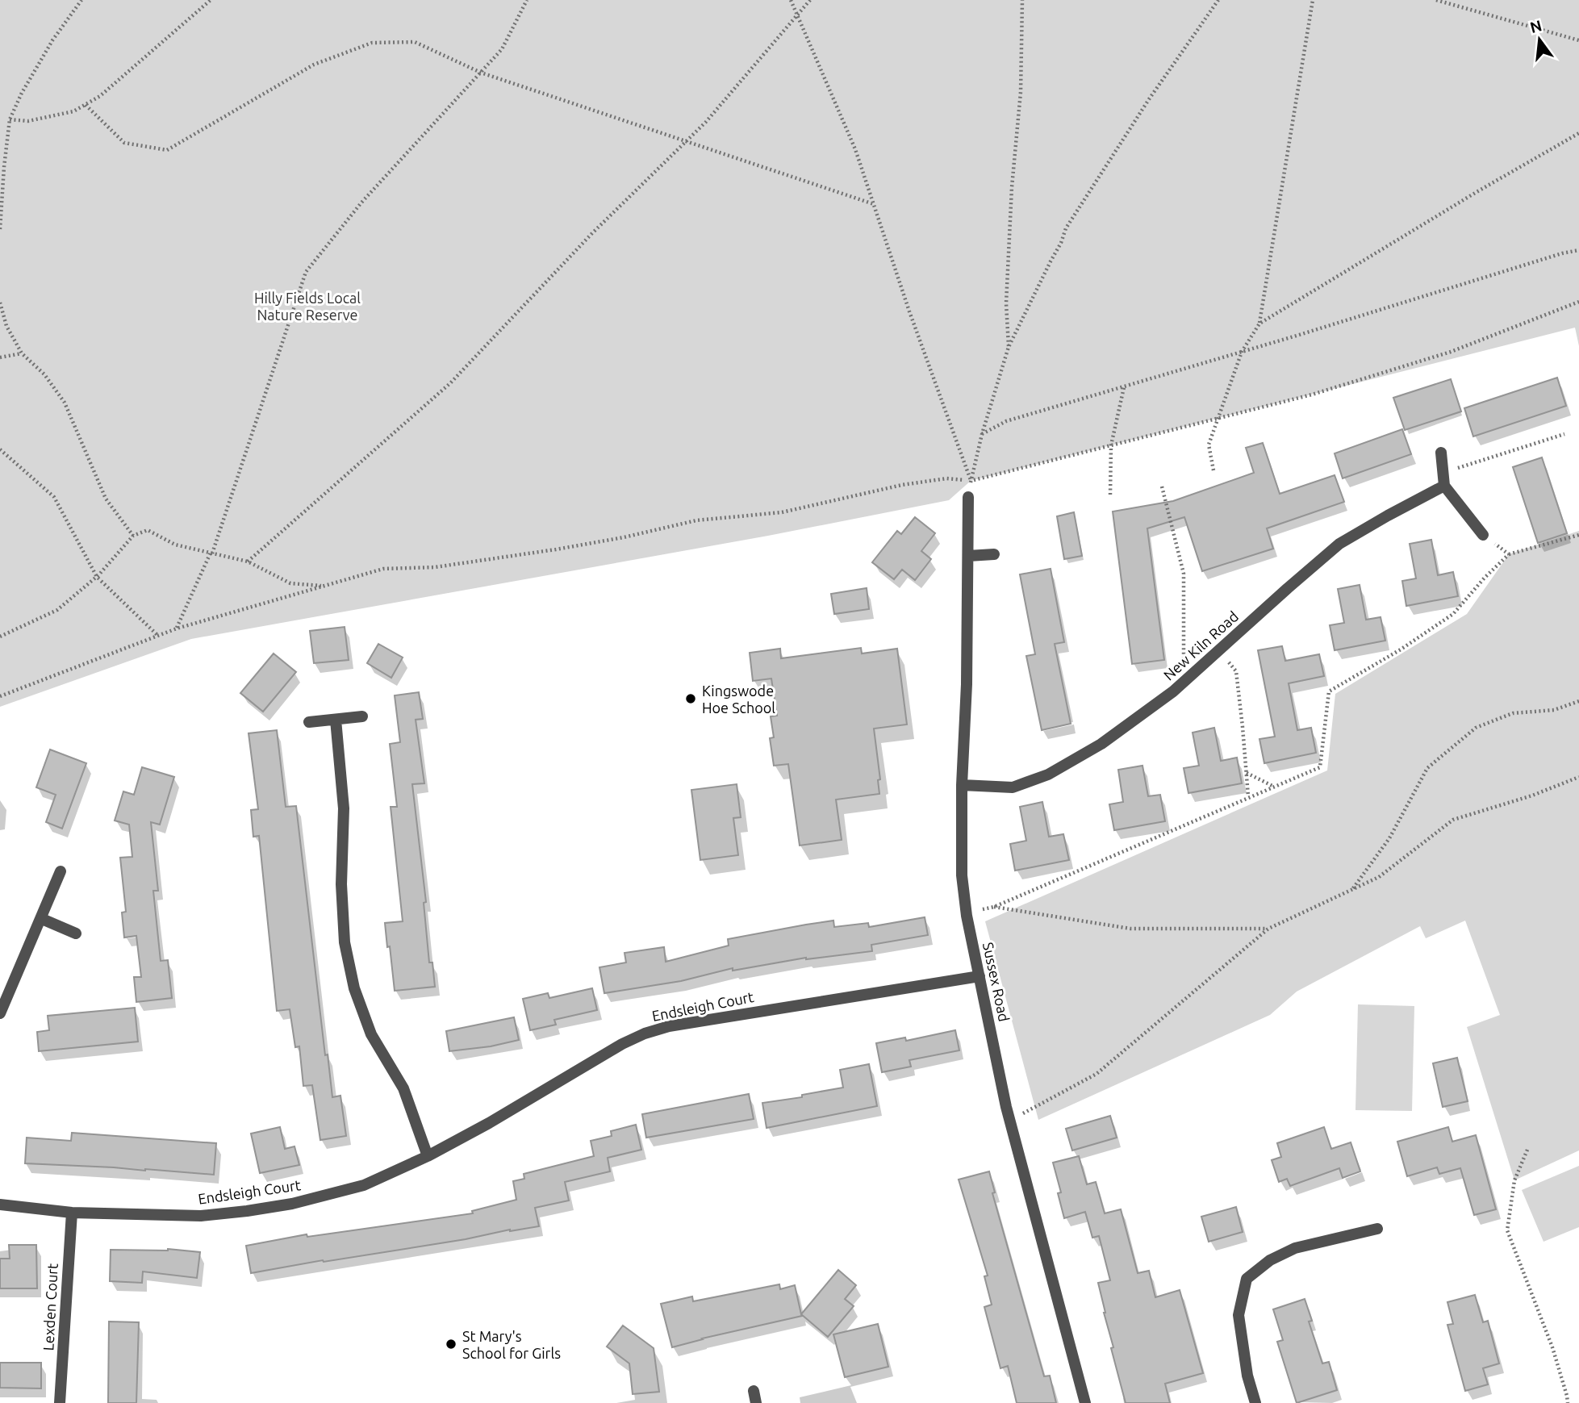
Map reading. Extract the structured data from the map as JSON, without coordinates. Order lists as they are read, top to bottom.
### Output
{
  "streets": {
    "street": [
      "New Kiln Road",
      "Sussex Road",
      "Endsleigh Court",
      "Lexden Court"
    ]
  },
  "crossings": [
    ["New Kiln Road", "Sussex Road"],
    ["Sussex Road", "Endsleigh Court"],
    ["Endsleigh Court", "Lexden Court"]
  ],
  "parks": ["Hilly Fields Local Nature Reserve"],
  "places": ["Kingswode Hoe School", "St Mary's School for Girls"],
  "north": "top"
}
